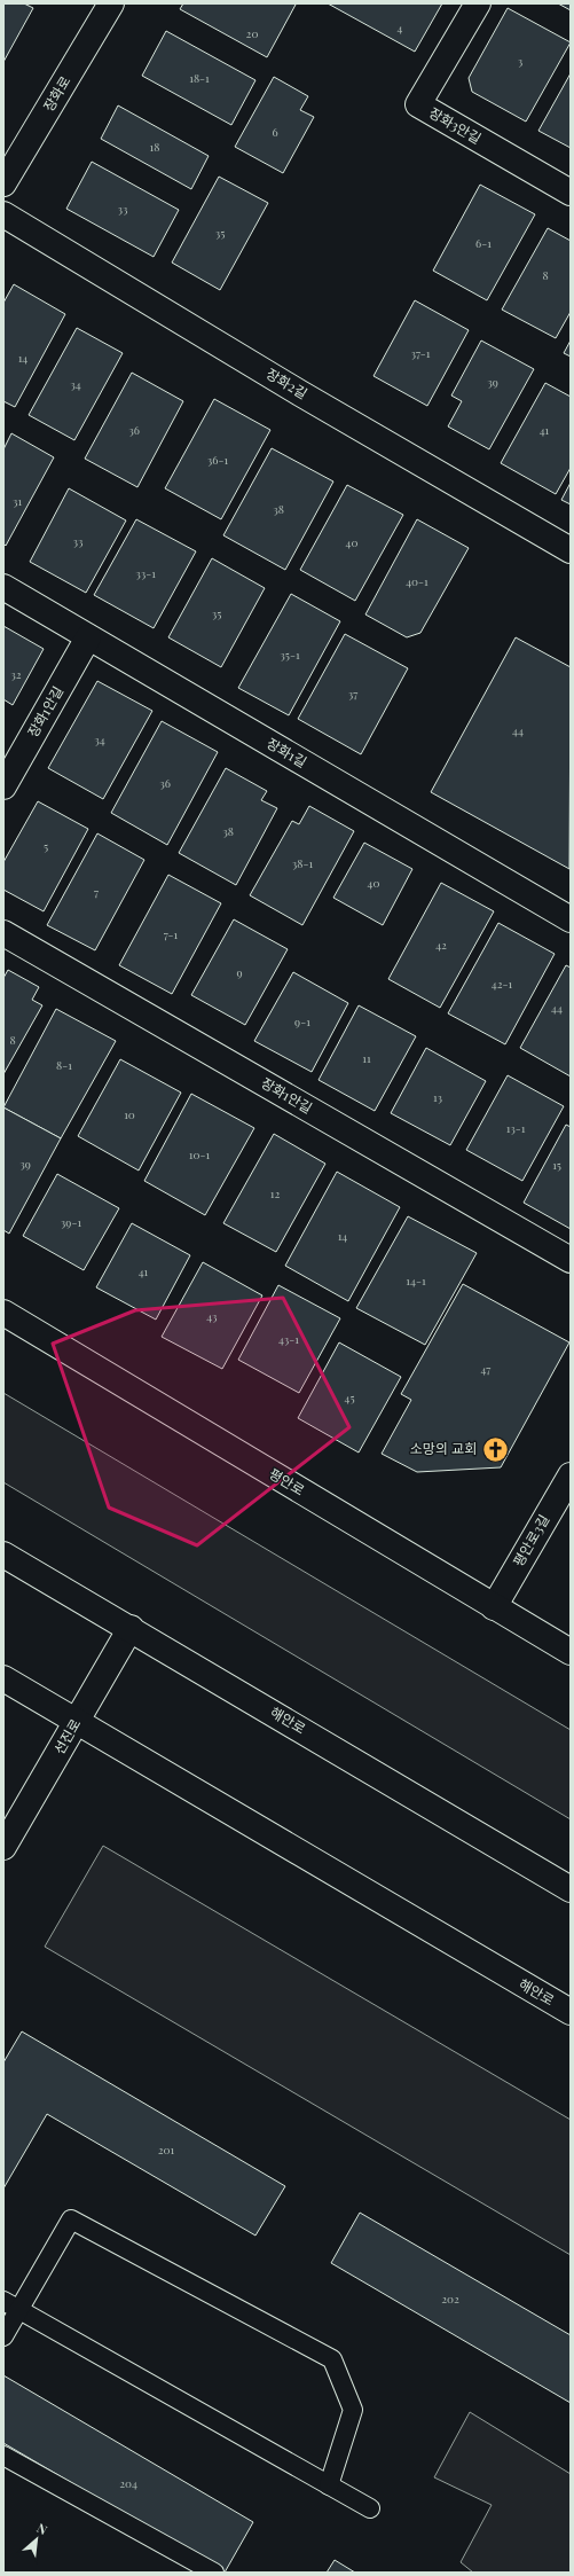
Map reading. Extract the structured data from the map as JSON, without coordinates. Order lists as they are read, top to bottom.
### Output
{
  "streets": {
    "street": [
      "장화로",
      "장화3안길",
      "장화2길",
      "장화1안길",
      "장화1길",
      "평안로",
      "평안로3길",
      "해안로",
      "선진로"
    ]
  },
  "crossings": [
    ["장화1안길", "장화1길"],
    ["평안로", "평안로3길"],
    ["해안로", "선진로"]
  ],
  "places": {
    "church": ["소망의 교회"]
  },
  "house_numbers": [
    "4",
    "20",
    "3",
    "18-1",
    "6",
    "18",
    "33",
    "35",
    "6-1",
    "8",
    "37-1",
    "14",
    "39",
    "34",
    "36",
    "41",
    "36-1",
    "31",
    "38",
    "33",
    "40",
    "33-1",
    "40-1",
    "35",
    "35-1",
    "32",
    "37",
    "44",
    "34",
    "36",
    "38",
    "5",
    "38-1",
    "40",
    "7",
    "7-1",
    "42",
    "9",
    "42-1",
    "44",
    "9-1",
    "8",
    "11",
    "8-1",
    "13",
    "10",
    "13-1",
    "10-1",
    "39",
    "15",
    "12",
    "39-1",
    "14",
    "41",
    "14-1",
    "43",
    "43-1",
    "47",
    "45",
    "201",
    "202",
    "204"
  ],
  "north": "top right"
}
